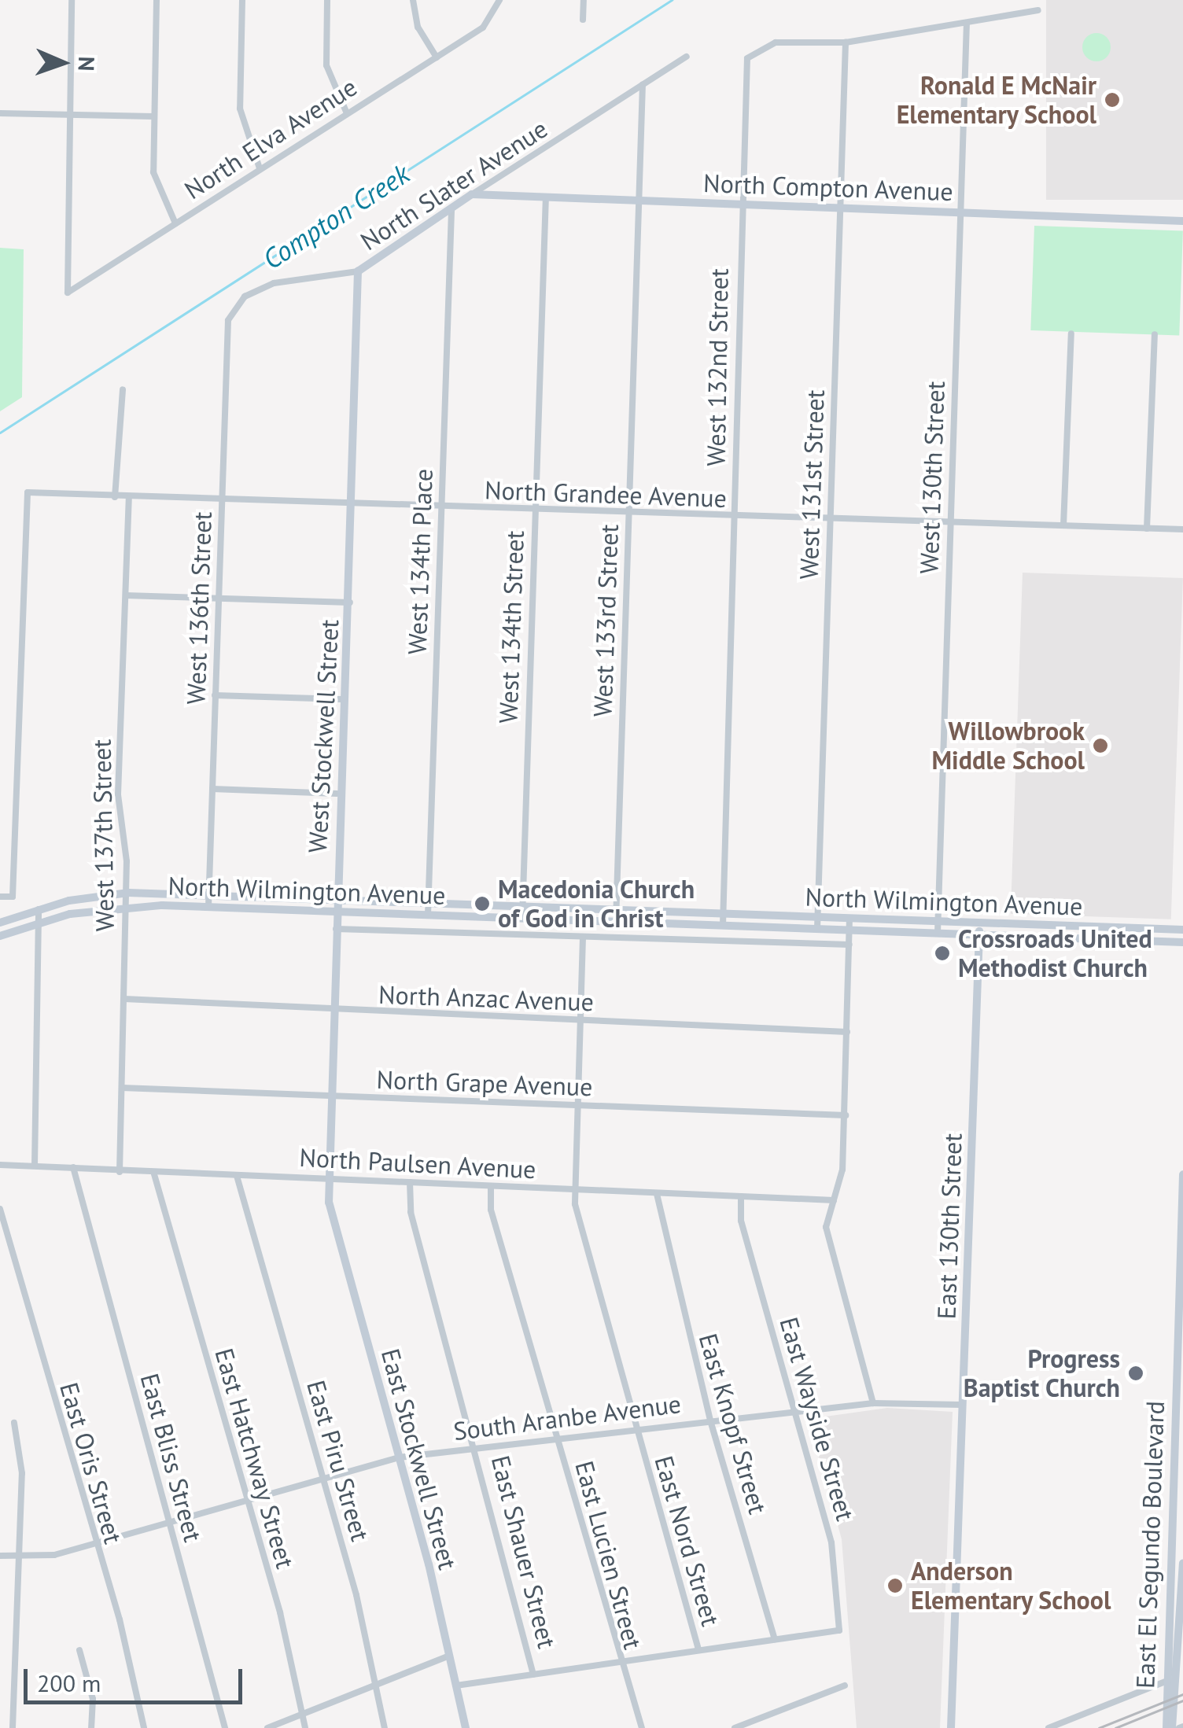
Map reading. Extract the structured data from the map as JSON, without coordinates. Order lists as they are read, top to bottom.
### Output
{
  "streets": {
    "street": [
      "North Elva Avenue",
      "North Slater Avenue",
      "North Compton Avenue",
      "West 132nd Street",
      "West 130th Street",
      "West 131st Street",
      "North Grandee Avenue",
      "West 134th Place",
      "West 136th Street",
      "West 133rd Street",
      "West 134th Street",
      "West Stockwell Street",
      "West 137th Street",
      "North Wilmington Avenue",
      "North Anzac Avenue",
      "North Grape Avenue",
      "North Paulsen Avenue",
      "East 130th Street",
      "South Aranbe Avenue",
      "East Wayside Street",
      "East Knopf Street",
      "East Bliss Street",
      "East Hatchway Street",
      "East Stockwell Street",
      "East Piru Street",
      "East Oris Street",
      "East Nord Street",
      "East El Segundo Boulevard",
      "East Shauer Street",
      "East Lucien Street"
    ]
  },
  "crossings": [
    ["North Slater Avenue", "North Compton Avenue"],
    ["North Slater Avenue", "West 134th Place"],
    ["North Slater Avenue", "West 136th Street"],
    ["North Slater Avenue", "West 133rd Street"],
    ["North Slater Avenue", "West Stockwell Street"],
    ["North Compton Avenue", "West 132nd Street"],
    ["North Compton Avenue", "West 130th Street"],
    ["North Compton Avenue", "West 131st Street"],
    ["North Compton Avenue", "West 133rd Street"],
    ["North Compton Avenue", "West 134th Street"],
    ["West 132nd Street", "West 131st Street"],
    ["West 132nd Street", "North Grandee Avenue"],
    ["West 132nd Street", "North Wilmington Avenue"],
    ["West 130th Street", "North Grandee Avenue"],
    ["West 130th Street", "North Wilmington Avenue"],
    ["West 131st Street", "North Grandee Avenue"],
    ["West 131st Street", "North Wilmington Avenue"],
    ["North Grandee Avenue", "West 134th Place"],
    ["North Grandee Avenue", "West 136th Street"],
    ["North Grandee Avenue", "West 133rd Street"],
    ["North Grandee Avenue", "West 134th Street"],
    ["North Grandee Avenue", "West Stockwell Street"],
    ["North Grandee Avenue", "West 137th Street"],
    ["West 134th Place", "North Wilmington Avenue"],
    ["West 136th Street", "North Wilmington Avenue"],
    ["West 133rd Street", "North Wilmington Avenue"],
    ["West 134th Street", "North Wilmington Avenue"],
    ["West Stockwell Street", "North Wilmington Avenue"],
    ["West Stockwell Street", "North Anzac Avenue"],
    ["West Stockwell Street", "North Grape Avenue"],
    ["West Stockwell Street", "North Paulsen Avenue"],
    ["West Stockwell Street", "East Stockwell Street"],
    ["West 137th Street", "North Wilmington Avenue"],
    ["West 137th Street", "North Anzac Avenue"],
    ["West 137th Street", "North Grape Avenue"],
    ["West 137th Street", "North Paulsen Avenue"],
    ["North Wilmington Avenue", "East 130th Street"],
    ["North Anzac Avenue", "East Nord Street"],
    ["North Grape Avenue", "East Nord Street"],
    ["North Paulsen Avenue", "East Wayside Street"],
    ["North Paulsen Avenue", "East Knopf Street"],
    ["North Paulsen Avenue", "East Bliss Street"],
    ["North Paulsen Avenue", "East Hatchway Street"],
    ["North Paulsen Avenue", "East Piru Street"],
    ["North Paulsen Avenue", "East Nord Street"],
    ["North Paulsen Avenue", "East Shauer Street"],
    ["North Paulsen Avenue", "East Lucien Street"],
    ["East 130th Street", "South Aranbe Avenue"],
    ["South Aranbe Avenue", "East Wayside Street"],
    ["South Aranbe Avenue", "East Knopf Street"],
    ["South Aranbe Avenue", "East Bliss Street"],
    ["South Aranbe Avenue", "East Hatchway Street"],
    ["South Aranbe Avenue", "East Stockwell Street"],
    ["South Aranbe Avenue", "East Piru Street"],
    ["South Aranbe Avenue", "East Oris Street"],
    ["South Aranbe Avenue", "East Nord Street"],
    ["South Aranbe Avenue", "East Shauer Street"],
    ["South Aranbe Avenue", "East Lucien Street"],
    ["East Wayside Street", "East Knopf Street"]
  ],
  "water": ["Compton Creek"],
  "places": [
    "Ronald E McNair Elementary School",
    "Willowbrook Middle School",
    "Macedonia Church of God in Christ",
    "Crossroads United Methodist Church",
    "Progress Baptist Church",
    "Anderson Elementary School"
  ],
  "scale_bar": "200 m",
  "north": "right"
}
